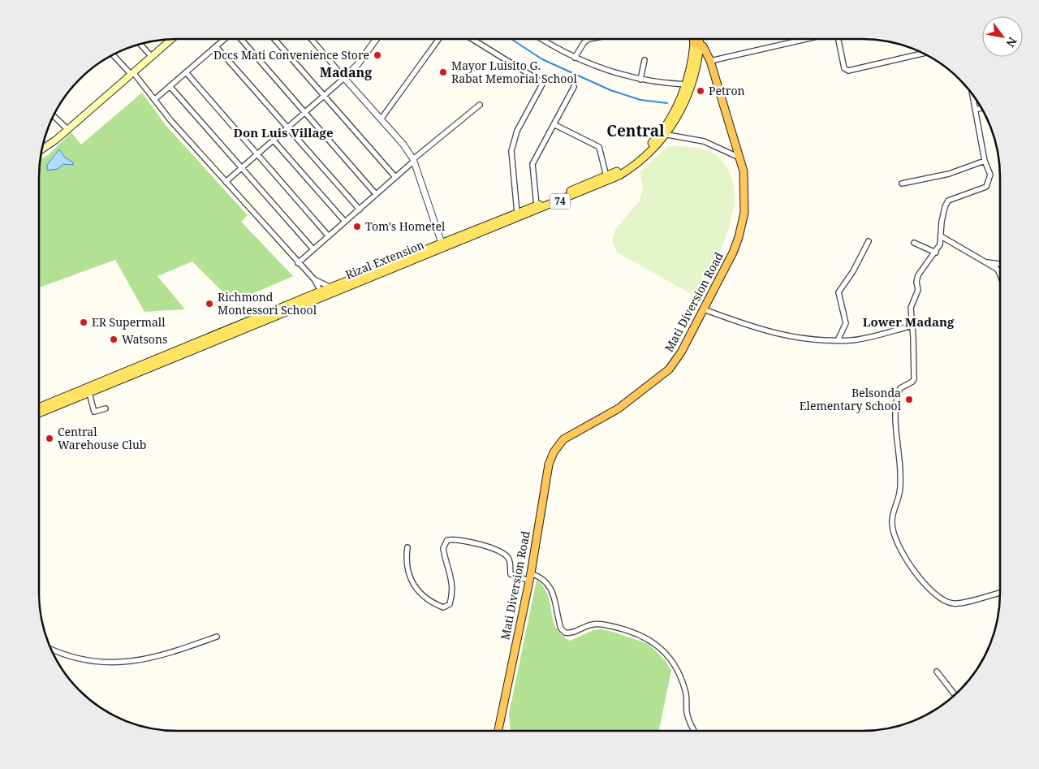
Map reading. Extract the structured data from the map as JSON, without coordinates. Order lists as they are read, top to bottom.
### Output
{
  "streets": {
    "highway": ["74", "Mati Diversion Road"],
    "main road": ["Rizal Extension"]
  },
  "crossings": [
    ["74", "Rizal Extension"],
    ["74", "Mati Diversion Road"],
    ["Rizal Extension", "Mati Diversion Road"]
  ],
  "districts": [
    "Madang",
    "Central",
    "Don Luis Village",
    "Lower Madang"
  ],
  "places": [
    "Dccs Mati Convenience Store",
    "Mayor Luisito G. Rabat Memorial School",
    "Petron",
    "Tom's Hometel",
    "Richmond Montessori School",
    "ER Supermall",
    "Watsons",
    "Belsonda Elementary School",
    "Central Warehouse Club"
  ],
  "north": "bottom right"
}
